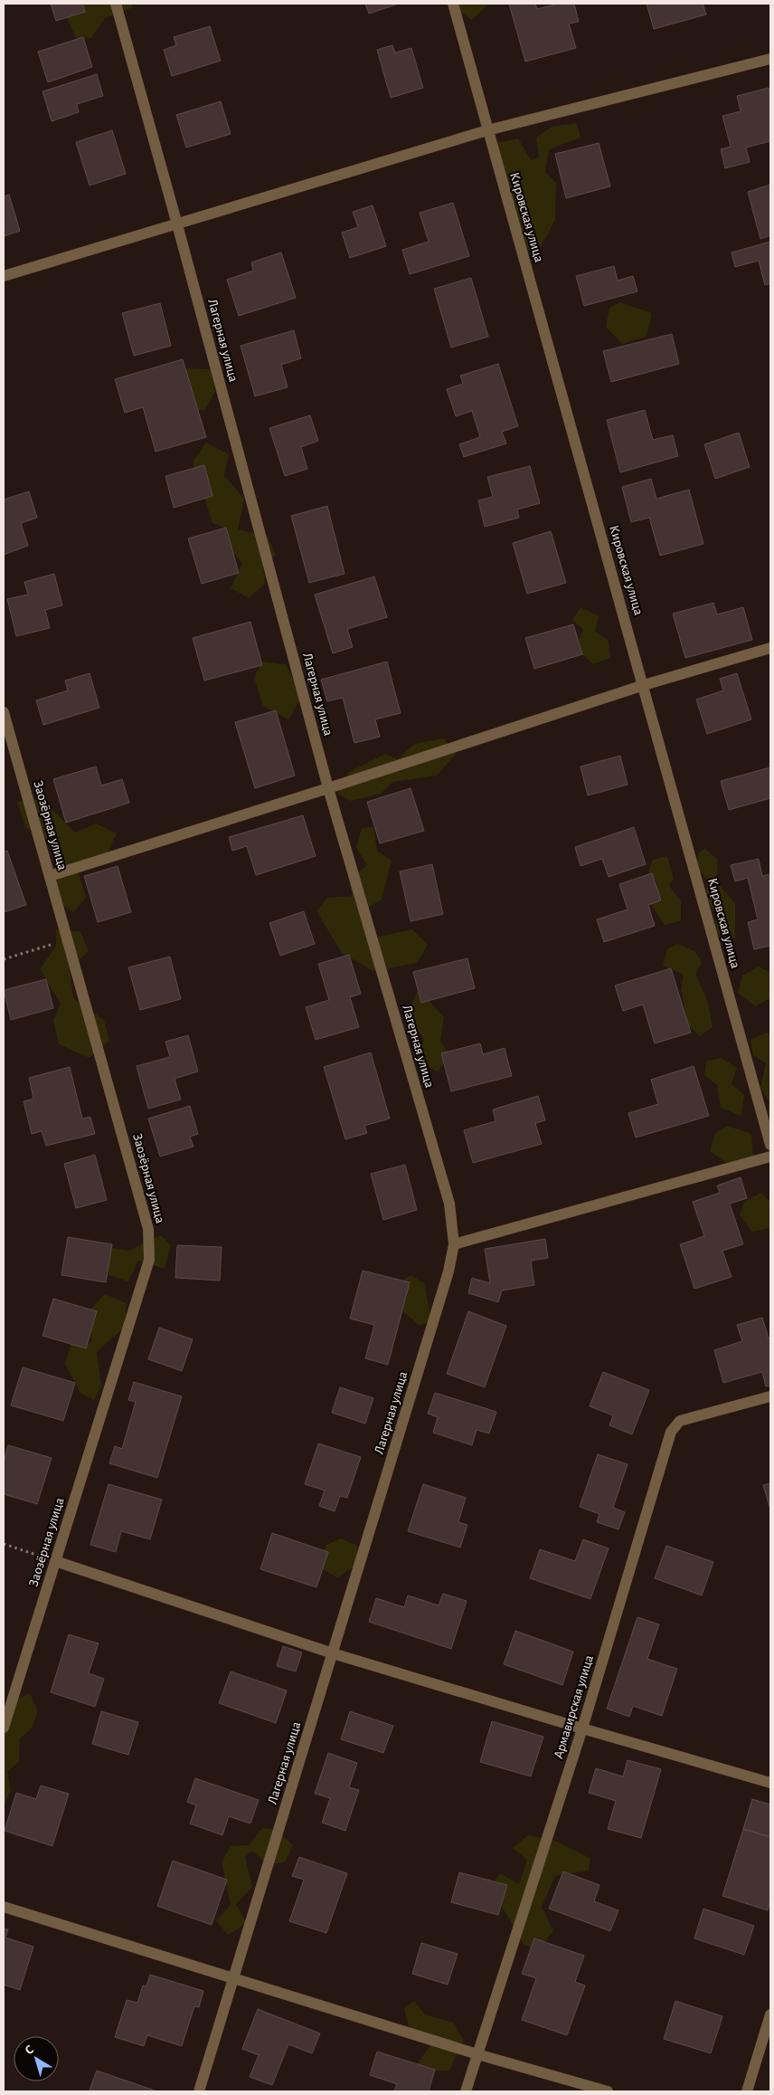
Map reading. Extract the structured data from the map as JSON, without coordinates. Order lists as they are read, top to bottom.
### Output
{
  "streets": {
    "street": [
      "Кировская улица",
      "Лагерная улица",
      "Заозёрная улица",
      "Армавирская улица"
    ]
  },
  "north": "top left"
}
